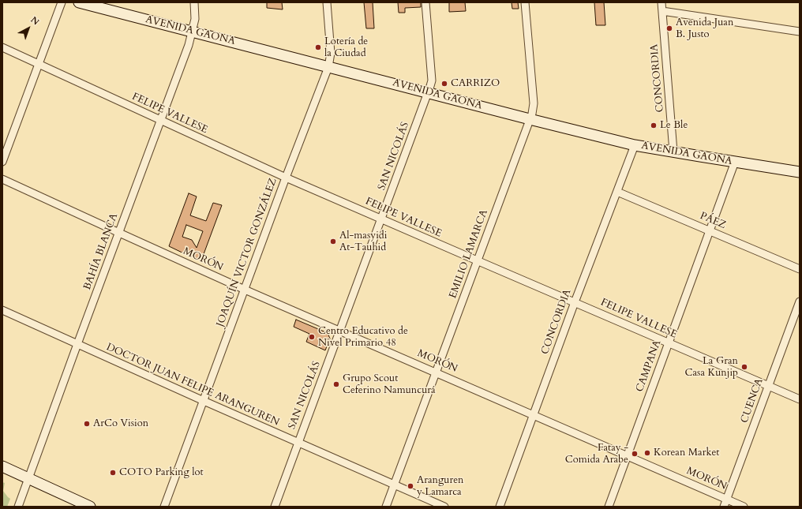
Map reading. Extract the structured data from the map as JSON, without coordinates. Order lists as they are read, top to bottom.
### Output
{
  "streets": {
    "main road": ["AVENIDA GAONA"],
    "street": [
      "CONCORDIA",
      "FELIPE VALLESE",
      "SAN NICOLÁS",
      "PÁEZ",
      "BAHÍA BLANCA",
      "JOAQUÍN VICTOR GONZÁLEZ",
      "EMILIO LAMARCA",
      "MORÓN",
      "CAMPANA",
      "DOCTOR JUAN FELIPE ARANGUREN",
      "CUENCA"
    ]
  },
  "crossings": [
    ["AVENIDA GAONA", "CONCORDIA"],
    ["AVENIDA GAONA", "SAN NICOLÁS"],
    ["AVENIDA GAONA", "BAHÍA BLANCA"],
    ["AVENIDA GAONA", "JOAQUÍN VICTOR GONZÁLEZ"],
    ["AVENIDA GAONA", "EMILIO LAMARCA"],
    ["AVENIDA GAONA", "CAMPANA"],
    ["CONCORDIA", "FELIPE VALLESE"],
    ["CONCORDIA", "PÁEZ"],
    ["CONCORDIA", "MORÓN"],
    ["FELIPE VALLESE", "SAN NICOLÁS"],
    ["FELIPE VALLESE", "BAHÍA BLANCA"],
    ["FELIPE VALLESE", "JOAQUÍN VICTOR GONZÁLEZ"],
    ["FELIPE VALLESE", "EMILIO LAMARCA"],
    ["FELIPE VALLESE", "CAMPANA"],
    ["FELIPE VALLESE", "CUENCA"],
    ["SAN NICOLÁS", "MORÓN"],
    ["SAN NICOLÁS", "DOCTOR JUAN FELIPE ARANGUREN"],
    ["PÁEZ", "CAMPANA"],
    ["BAHÍA BLANCA", "MORÓN"],
    ["BAHÍA BLANCA", "DOCTOR JUAN FELIPE ARANGUREN"],
    ["JOAQUÍN VICTOR GONZÁLEZ", "MORÓN"],
    ["JOAQUÍN VICTOR GONZÁLEZ", "DOCTOR JUAN FELIPE ARANGUREN"],
    ["EMILIO LAMARCA", "MORÓN"],
    ["EMILIO LAMARCA", "DOCTOR JUAN FELIPE ARANGUREN"],
    ["MORÓN", "CAMPANA"],
    ["MORÓN", "CUENCA"]
  ],
  "places": [
    "Avenida Juan B. Justo",
    "Lotería de la Ciudad",
    "CARRIZO",
    "Le Ble",
    "Al-masyidi At-Tauhid",
    "Centro Educativo de Nivel Primario 48",
    "La Gran Casa Kunjip",
    "Grupo Scout Ceferino Namuncurá",
    "ArCo Vision",
    "Korean Market",
    "Fatay - Comida Arabe",
    "COTO Parking lot",
    "Aranguren y Lamarca"
  ],
  "north": "top right"
}
